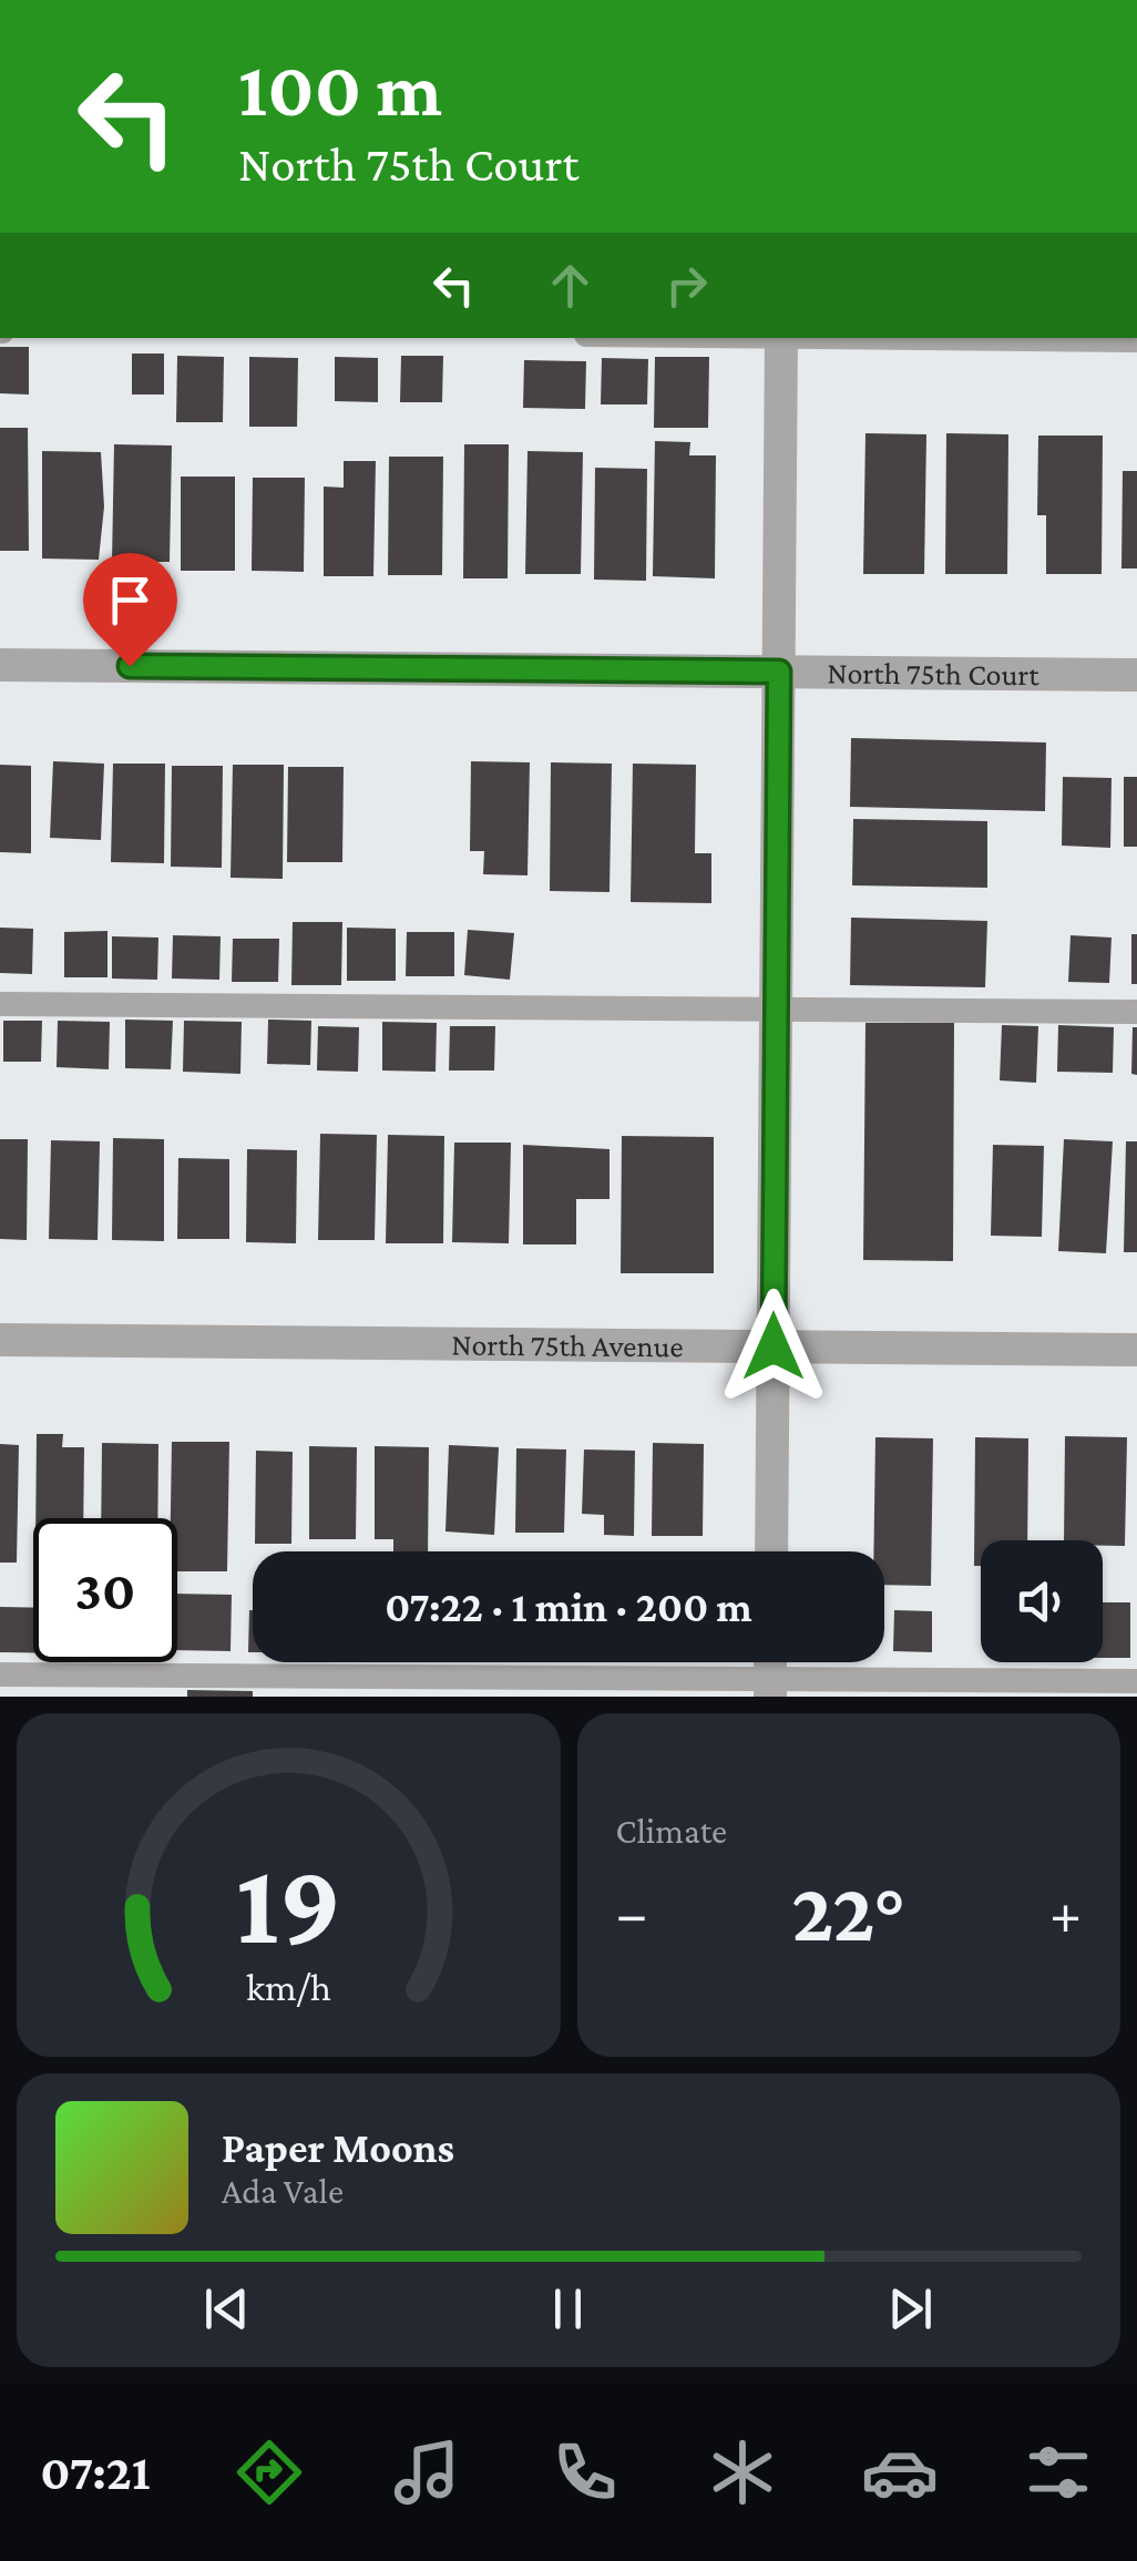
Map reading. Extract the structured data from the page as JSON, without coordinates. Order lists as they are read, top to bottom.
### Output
{
  "streets": {
    "street": ["North 75th Court", "North 75th Avenue"]
  },
  "page": {
    "turn": ["100 m", "North 75th Court"],
    "limit": "30",
    "trip": "07:22 · 1 min · 200 m",
    "tile": "Climate",
    "heat": ["−", "22°", "+"],
    "song": ["Paper Moons", "Ada Vale"],
    "tabs": "07:21",
    "gauge": ["19", "km/h"]
  }
}
